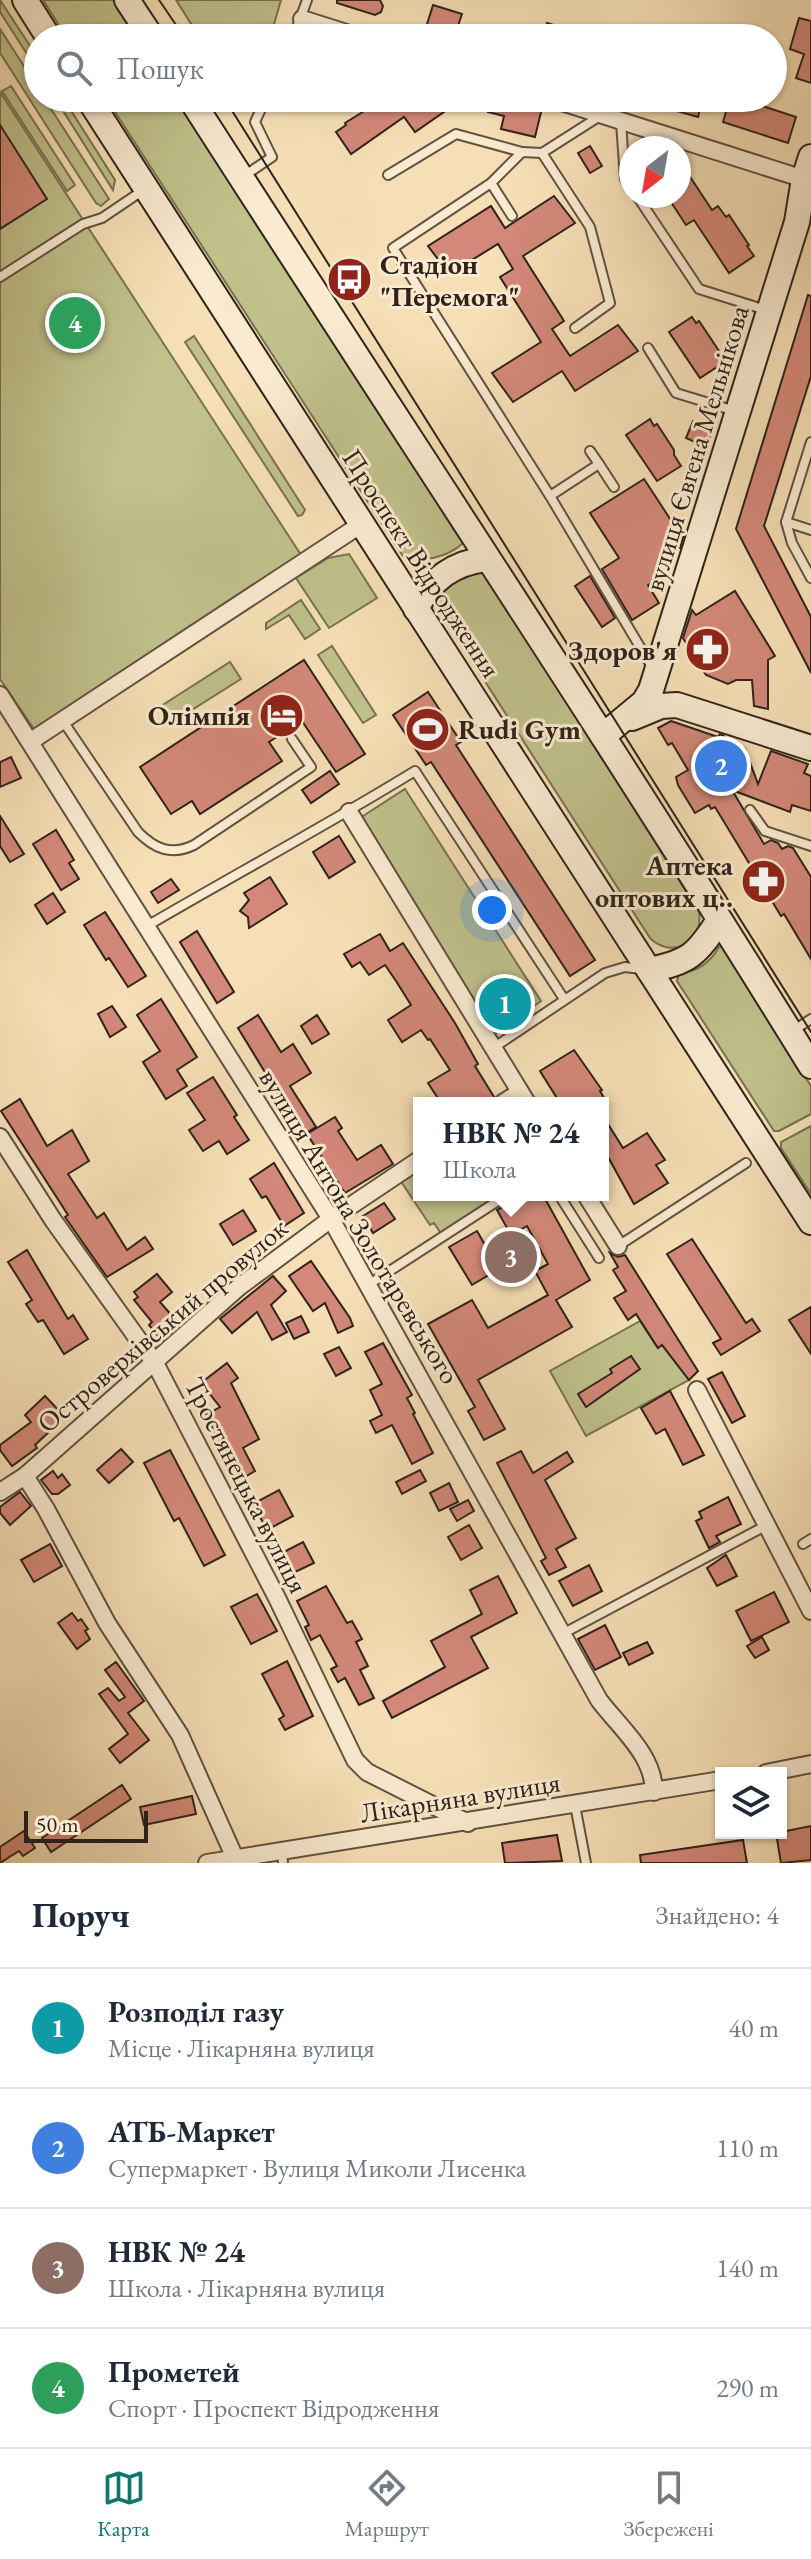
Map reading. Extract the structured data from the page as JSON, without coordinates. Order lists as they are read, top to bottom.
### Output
{
  "streets": {
    "main road": ["вулиця Євгена Мельнікова", "Проспект Відродження"],
    "street": [
      "вулиця Антона Золотаревського",
      "Островерхівський провулок",
      "Тростянецька вулиця",
      "Лікарняна вулиця"
    ]
  },
  "crossings": [
    ["вулиця Євгена Мельнікова", "Проспект Відродження"],
    ["вулиця Антона Золотаревського", "Островерхівський провулок"],
    ["вулиця Антона Золотаревського", "Лікарняна вулиця"],
    ["Островерхівський провулок", "Тростянецька вулиця"],
    ["Тростянецька вулиця", "Лікарняна вулиця"]
  ],
  "places": {
    "bus stop": ["Стадіон \"Перемога\""],
    "pharmacy": ["Здоров'я", "Аптека оптових ц‥"],
    "hotel": ["Олімпія"],
    "sports": ["Rudi Gym"]
  },
  "scale_bar": "50 m",
  "north": "bottom left",
  "page": {
    "search": "Пошук",
    "pins": [
      "4",
      "2",
      "1",
      "3"
    ],
    "popup": ["НВК № 24", "Школа"],
    "scale": "50 m",
    "heading": ["Поруч", "Знайдено: 4"],
    "list": [
      {
        "mark": "1",
        "name": "Розподіл газу",
        "note": "Місце · Лікарняна вулиця",
        "value": "40 m"
      },
      {
        "mark": "2",
        "name": "АТБ-Маркет",
        "note": "Супермаркет · Вулиця Миколи Лисенка",
        "value": "110 m"
      },
      {
        "mark": "3",
        "name": "НВК № 24",
        "note": "Школа · Лікарняна вулиця",
        "value": "140 m"
      },
      {
        "mark": "4",
        "name": "Прометей",
        "note": "Спорт · Проспект Відродження",
        "value": "290 m"
      }
    ],
    "nav": ["Карта", "Маршрут", "Збережені"]
  }
}
